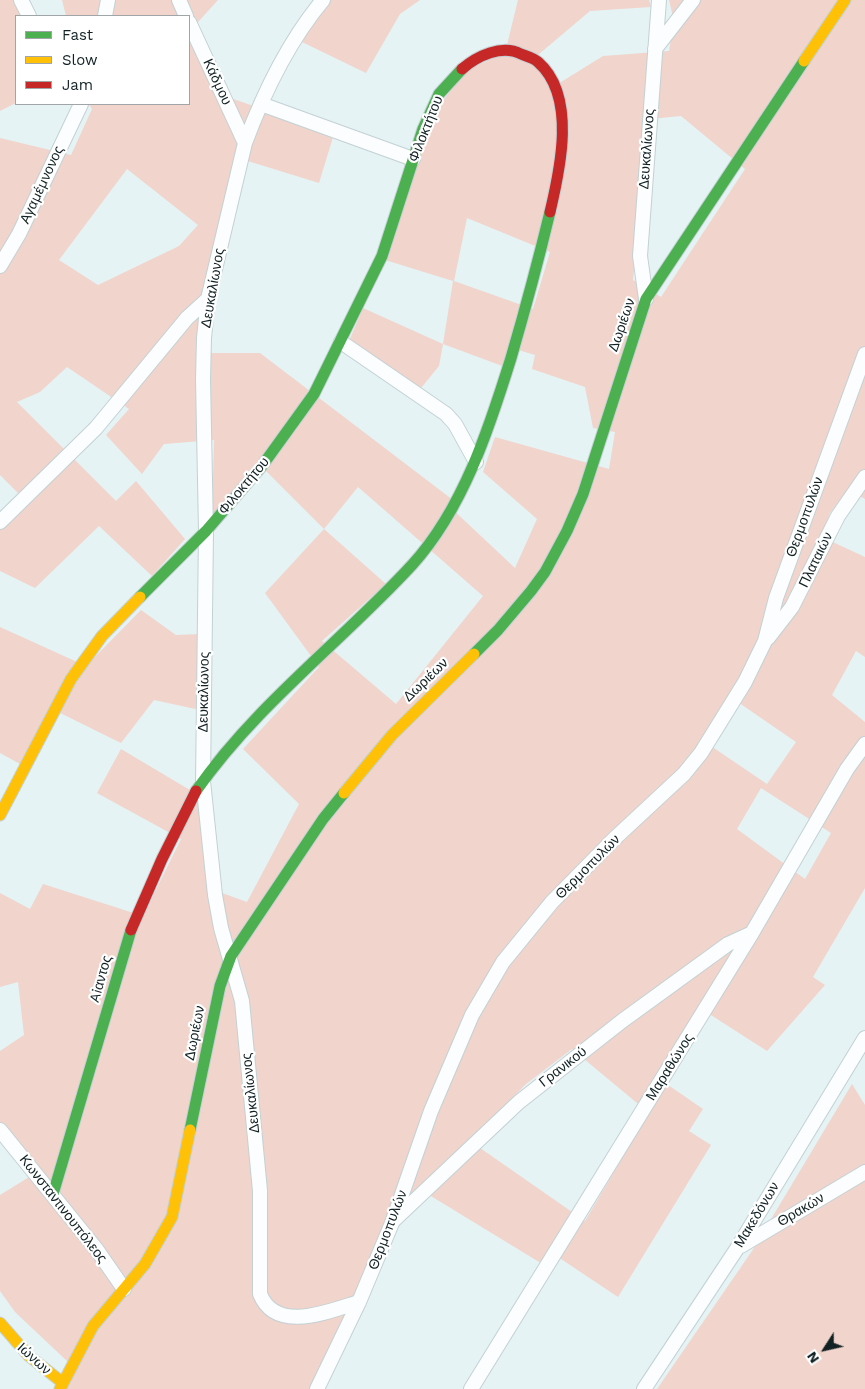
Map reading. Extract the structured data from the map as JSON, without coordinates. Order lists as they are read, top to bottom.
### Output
{
  "streets": {
    "street": [
      "Κάδμου",
      "Φιλοκτήτου",
      "Δευκαλίωνος",
      "Αγαμέμνονος",
      "Δωριέων",
      "Θερμοπυλών",
      "Πλαταιών",
      "Aiαντος",
      "Γρανικού",
      "Μαραθώνος",
      "Κωνσταντινουπόλεος",
      "Θρακών",
      "Μακεδόνων",
      "Ιώνων"
    ]
  },
  "crossings": [
    ["Κάδμου", "Δευκαλίωνος"],
    ["Φιλοκτήτου", "Δευκαλίωνος"],
    ["Φιλοκτήτου", "Aiαντος"],
    ["Δευκαλίωνος", "Δωριέων"],
    ["Δευκαλίωνος", "Θερμοπυλών"],
    ["Δευκαλίωνος", "Aiαντος"],
    ["Δωριέων", "Κωνσταντινουπόλεος"],
    ["Δωριέων", "Ιώνων"],
    ["Θερμοπυλών", "Πλαταιών"],
    ["Θερμοπυλών", "Γρανικού"],
    ["Aiαντος", "Κωνσταντινουπόλεος"],
    ["Γρανικού", "Μαραθώνος"],
    ["Θρακών", "Μακεδόνων"]
  ],
  "legend": ["Fast", "Slow", "Jam"],
  "north": "bottom left"
}
